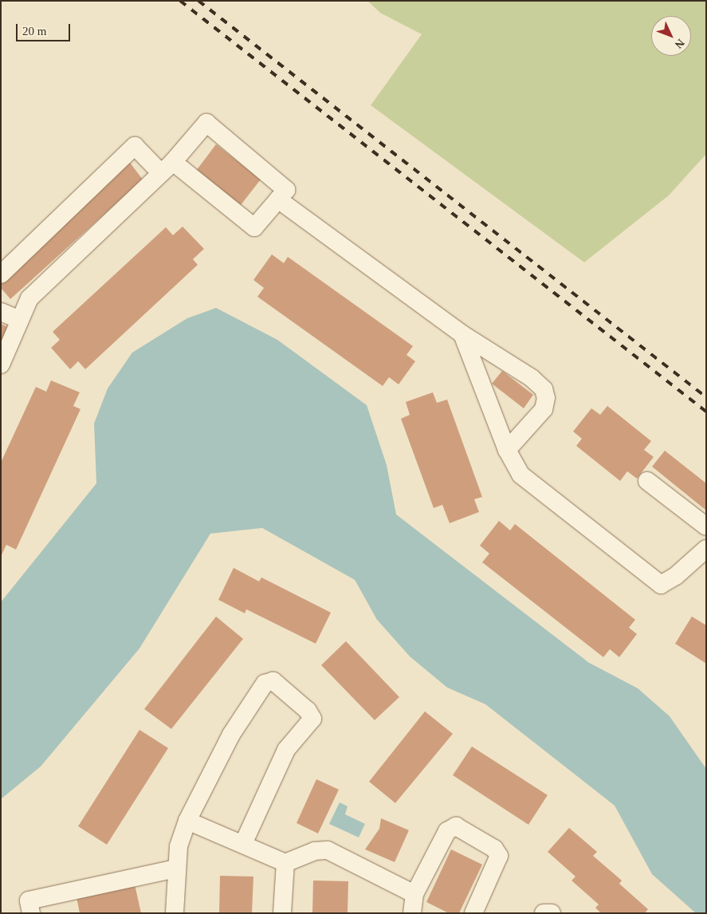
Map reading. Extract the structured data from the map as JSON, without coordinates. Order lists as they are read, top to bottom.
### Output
{
  "scale_bar": "20 m",
  "north": "bottom right"
}
